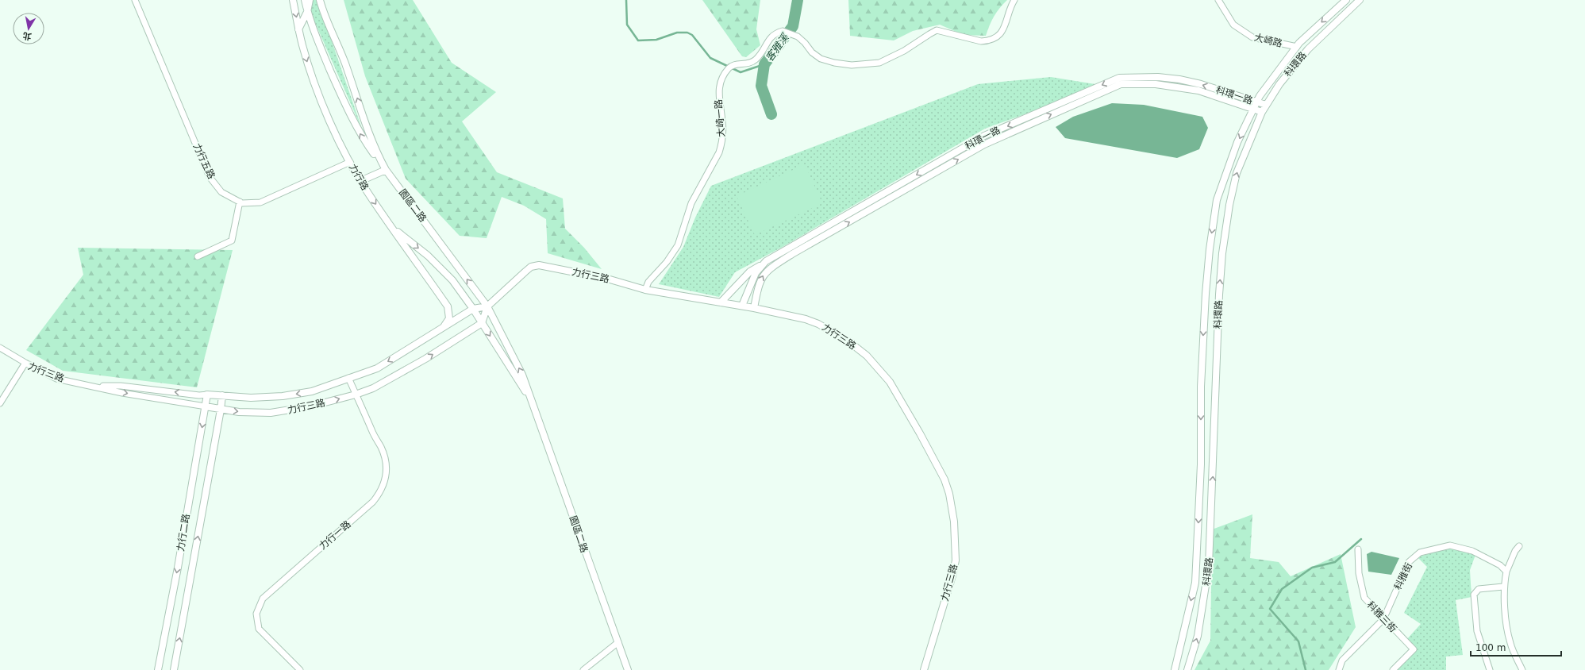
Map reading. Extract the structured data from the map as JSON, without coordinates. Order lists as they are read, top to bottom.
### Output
{
  "streets": {
    "street": [
      "大崎路",
      "科環路",
      "科環一路",
      "大崎一路",
      "力行五路",
      "力行路",
      "園區二路",
      "力行三路",
      "力行二路",
      "力行一路",
      "科雅街",
      "科雅三街"
    ]
  },
  "crossings": [
    ["大崎路", "科環路"],
    ["科環路", "科環一路"],
    ["科環一路", "力行三路"],
    ["大崎一路", "力行三路"],
    ["力行五路", "力行路"],
    ["力行路", "園區二路"],
    ["力行路", "力行三路"],
    ["園區二路", "力行三路"],
    ["力行三路", "力行二路"],
    ["力行三路", "力行一路"],
    ["科雅街", "科雅三街"]
  ],
  "water": ["客雅溪"],
  "scale_bar": "100 m",
  "north": "bottom"
}
